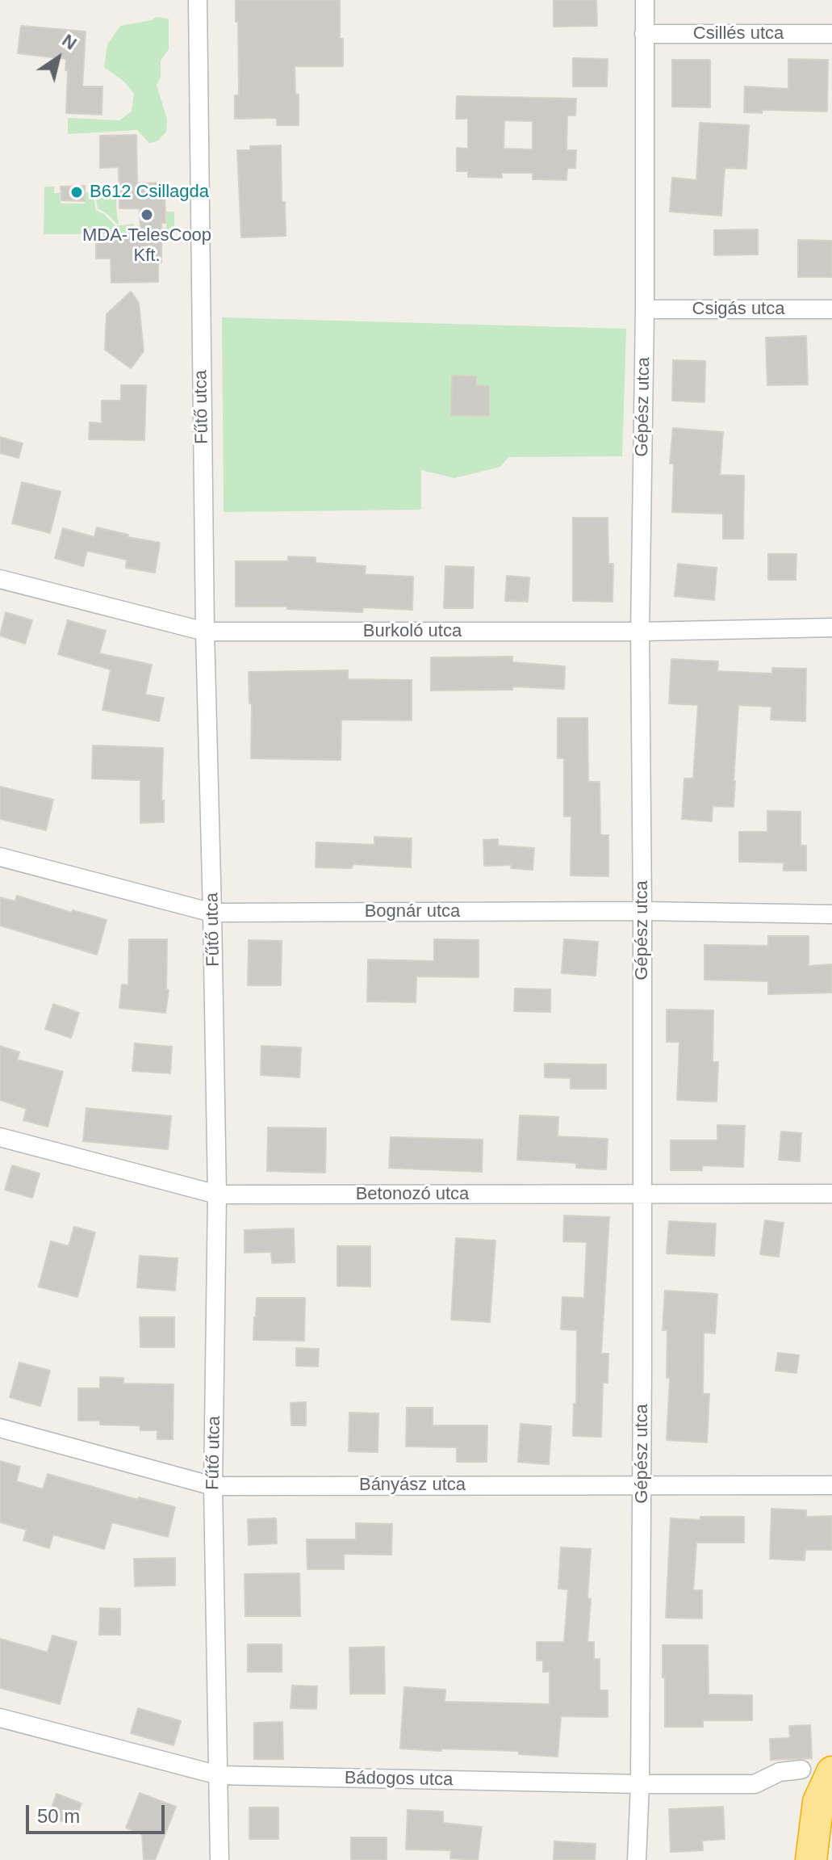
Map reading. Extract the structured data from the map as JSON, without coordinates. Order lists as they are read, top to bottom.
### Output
{
  "streets": {
    "street": [
      "Csillés utca",
      "Csigás utca",
      "Fűtő utca",
      "Gépész utca",
      "Burkoló utca",
      "Bognár utca",
      "Betonozó utca",
      "Bányász utca",
      "Bádogos utca"
    ]
  },
  "crossings": [
    ["Csillés utca", "Gépész utca"],
    ["Csigás utca", "Gépész utca"],
    ["Fűtő utca", "Burkoló utca"],
    ["Fűtő utca", "Bognár utca"],
    ["Fűtő utca", "Betonozó utca"],
    ["Fűtő utca", "Bányász utca"],
    ["Fűtő utca", "Bádogos utca"],
    ["Gépész utca", "Burkoló utca"],
    ["Gépész utca", "Bognár utca"],
    ["Gépész utca", "Betonozó utca"],
    ["Gépész utca", "Bányász utca"],
    ["Gépész utca", "Bádogos utca"]
  ],
  "places": ["B612 Csillagda", "MDA-TelesCoop Kft."],
  "scale_bar": "50 m",
  "north": "top right"
}
